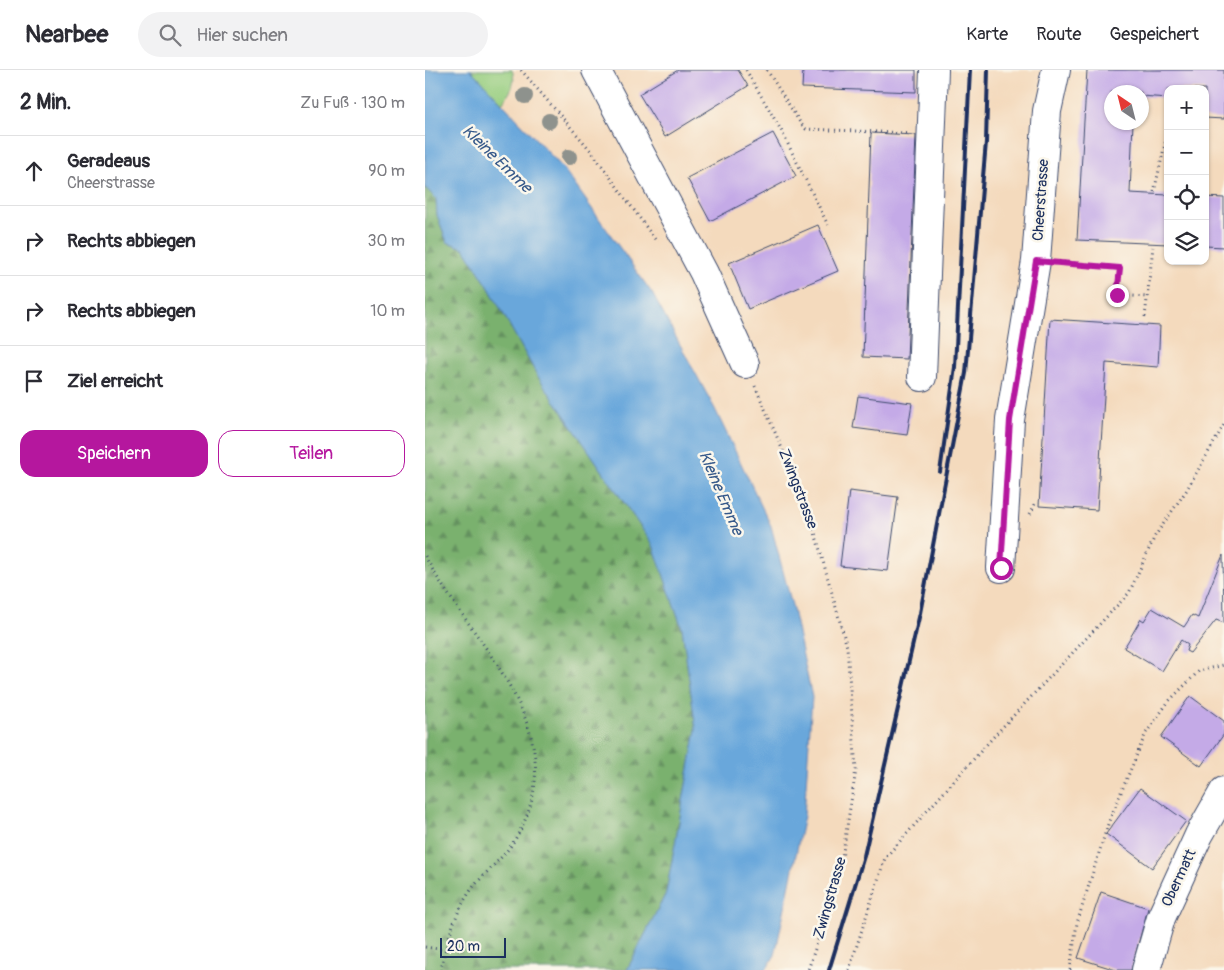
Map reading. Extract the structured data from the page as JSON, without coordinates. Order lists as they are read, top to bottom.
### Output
{
  "streets": {
    "street": ["Cheerstrasse", "Obermatt"],
    "path": ["Zwingstrasse"]
  },
  "water": ["Kleine Emme"],
  "scale_bar": "20 m",
  "north": "top left",
  "page": {
    "header": "Nearbee",
    "search": "Hier suchen",
    "nav": ["Karte", "Route", "Gespeichert"],
    "heading": ["2 Min.", "Zu Fuß · 130 m"],
    "map_buttons": ["+", "−"],
    "list": [
      ["Geradeaus", "Cheerstrasse", "90 m"],
      ["Rechts abbiegen", "30 m"],
      ["Rechts abbiegen", "10 m"],
      "Ziel erreicht"
    ],
    "buttons": ["Speichern", "Teilen"],
    "scale": "20 m"
  }
}
